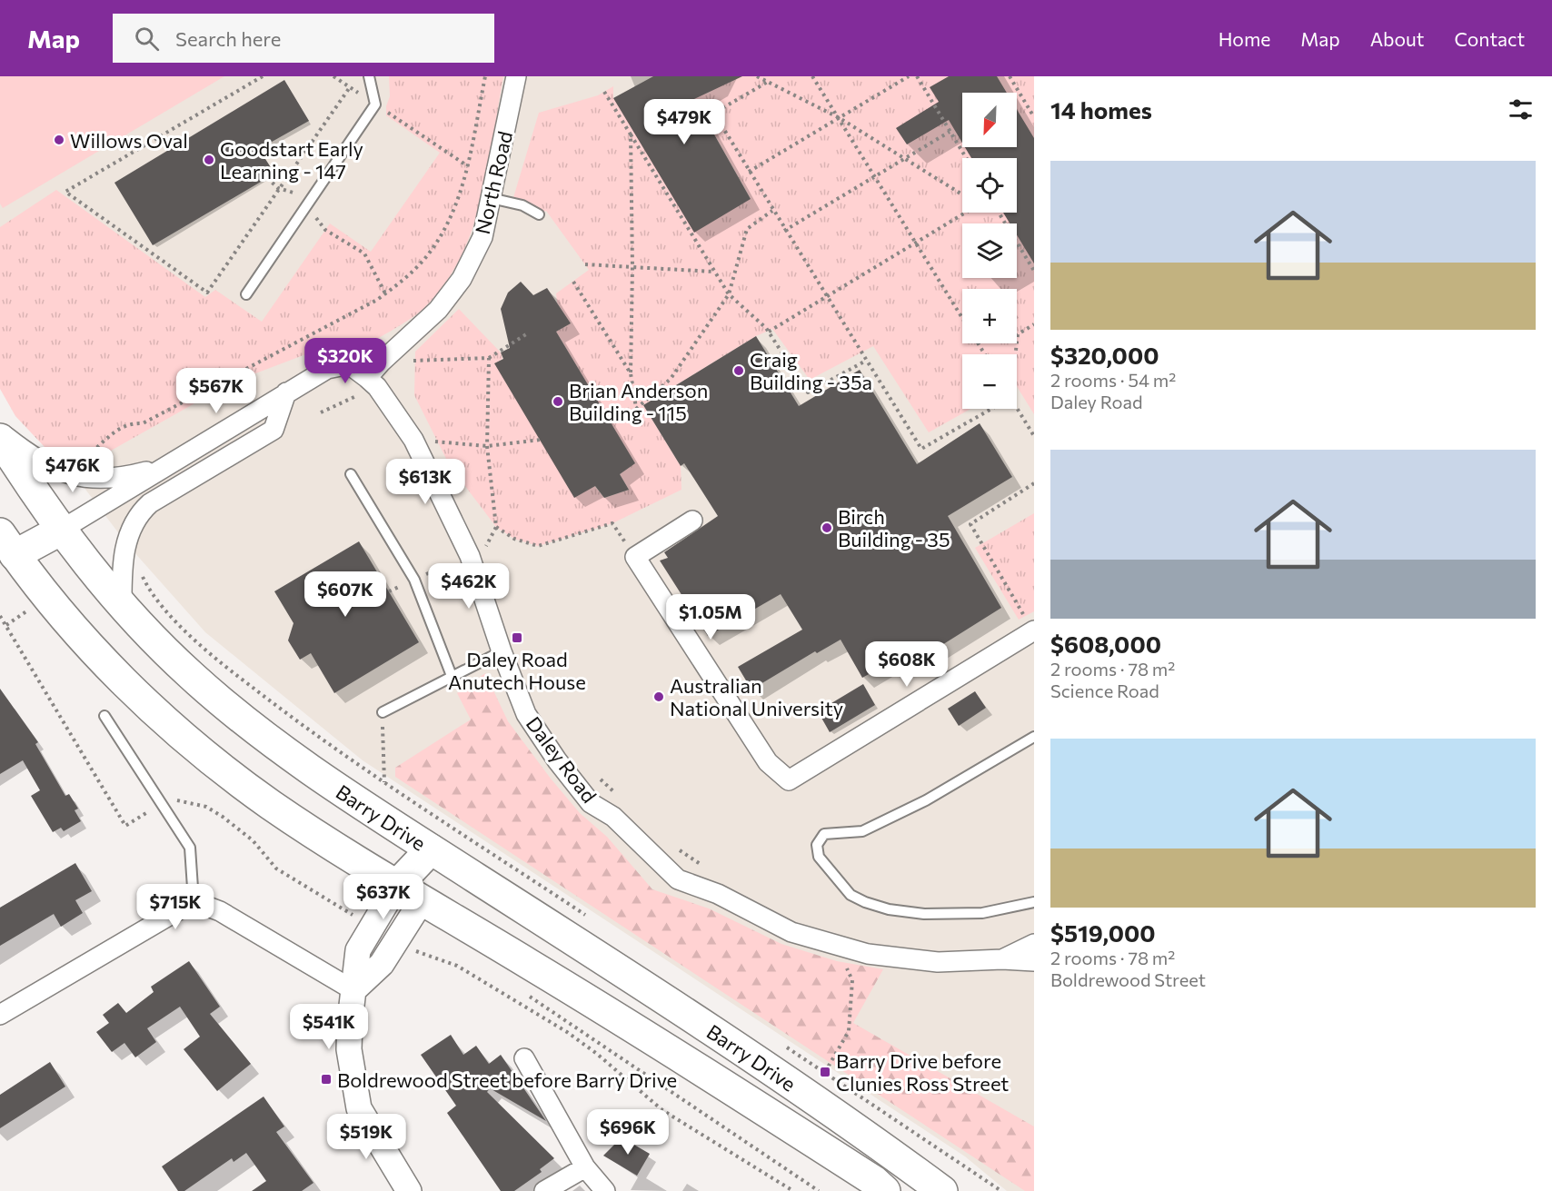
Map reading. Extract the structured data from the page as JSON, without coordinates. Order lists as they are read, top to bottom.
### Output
{
  "streets": {
    "main road": ["Barry Drive"],
    "street": ["North Road", "Daley Road"]
  },
  "crossings": [
    ["North Road", "Daley Road"]
  ],
  "places": {
    "other": [
      "Willows Oval",
      "Goodstart Early Learning - 147",
      "Craig Building - 35a",
      "Brian Anderson Building - 115",
      "Birch Building - 35",
      "Australian National University"
    ],
    "transit": ["Daley Road Anutech House", "Barry Drive before Clunies Ross Street", "Boldrewood Street before Barry Drive"]
  },
  "north": "bottom left",
  "page": {
    "header": "Map",
    "search": "Search here",
    "nav": [
      "Home",
      "Map",
      "About",
      "Contact"
    ],
    "heading": "14 homes",
    "map_buttons": ["+", "−"],
    "price": [
      "$479K",
      "$320K",
      "$567K",
      "$476K",
      "$613K",
      "$462K",
      "$607K",
      "$1.05M",
      "$608K",
      "$637K",
      "$715K",
      "$541K",
      "$696K",
      "$519K"
    ],
    "list": [
      {
        "name": "$320,000",
        "note": "2 rooms · 54 m² · Daley Road"
      },
      {
        "name": "$608,000",
        "note": "2 rooms · 78 m² · Science Road"
      },
      {
        "name": "$519,000",
        "note": "2 rooms · 78 m² · Boldrewood Street"
      }
    ]
  }
}
